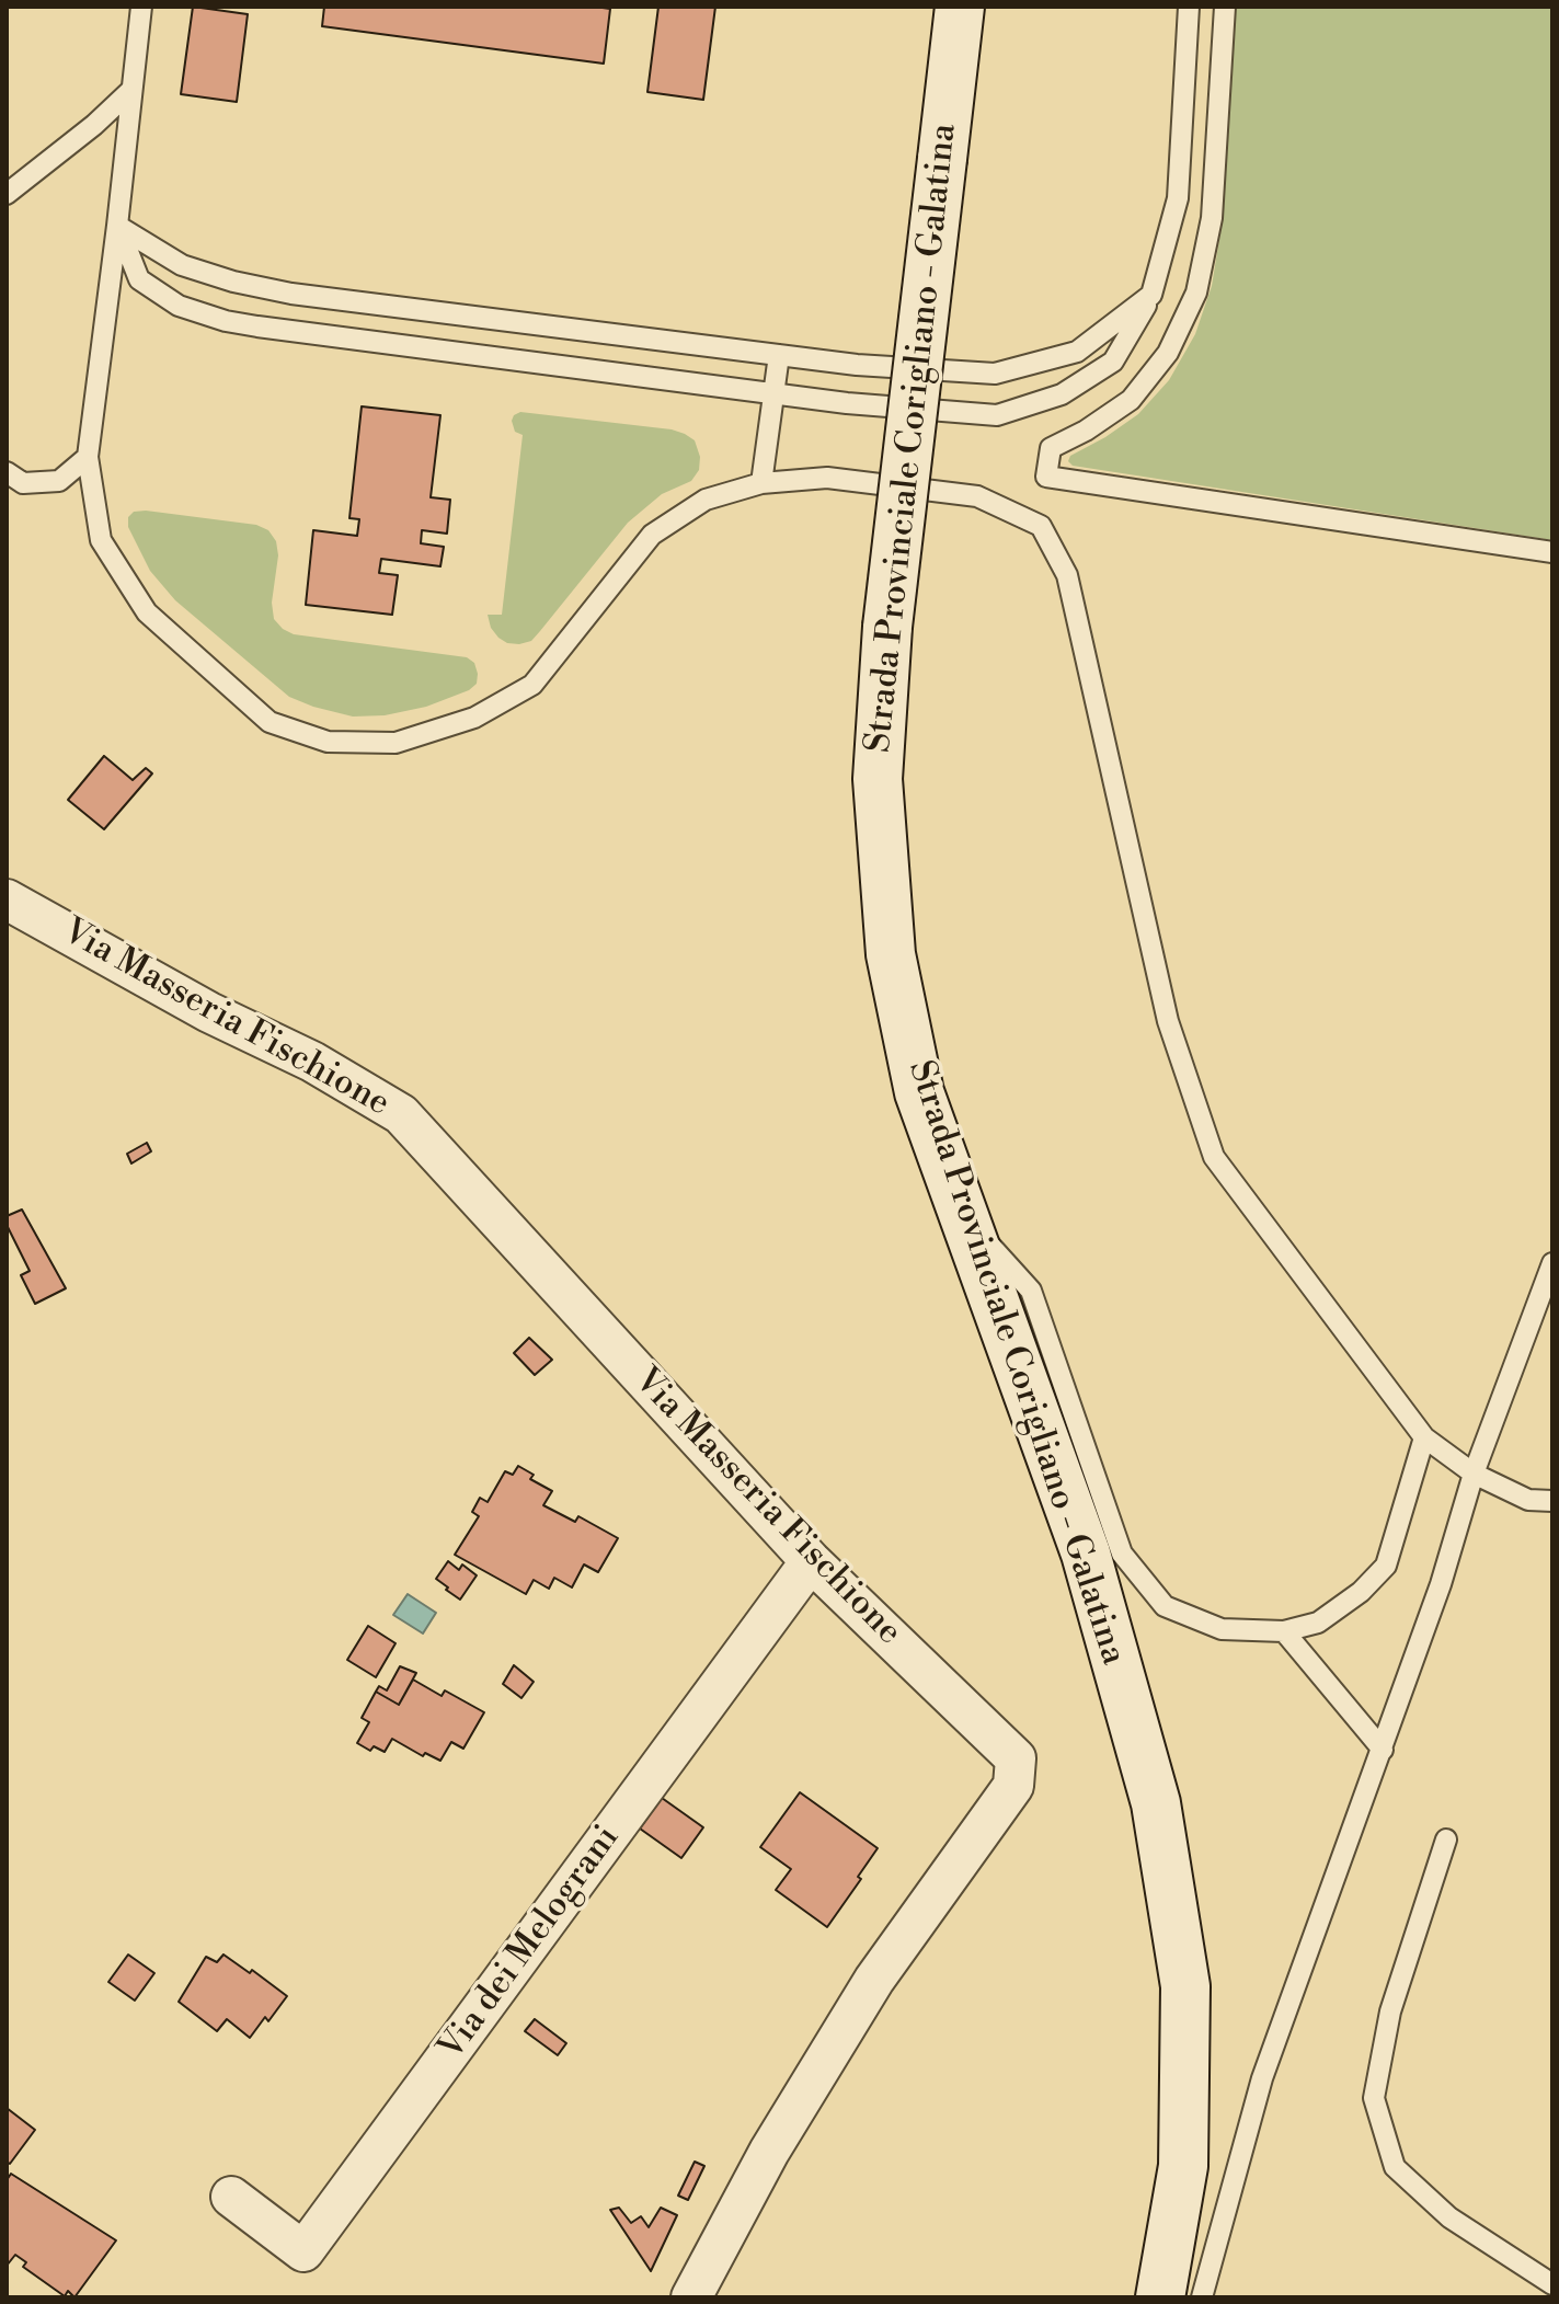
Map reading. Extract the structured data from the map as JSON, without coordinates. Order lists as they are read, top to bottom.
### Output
{
  "streets": {
    "main road": ["Strada Provinciale Corigliano - Galatina"],
    "street": ["Via Masseria Fischione", "Via dei Melograni"]
  },
  "crossings": [
    ["Via Masseria Fischione", "Via dei Melograni"]
  ]
}
